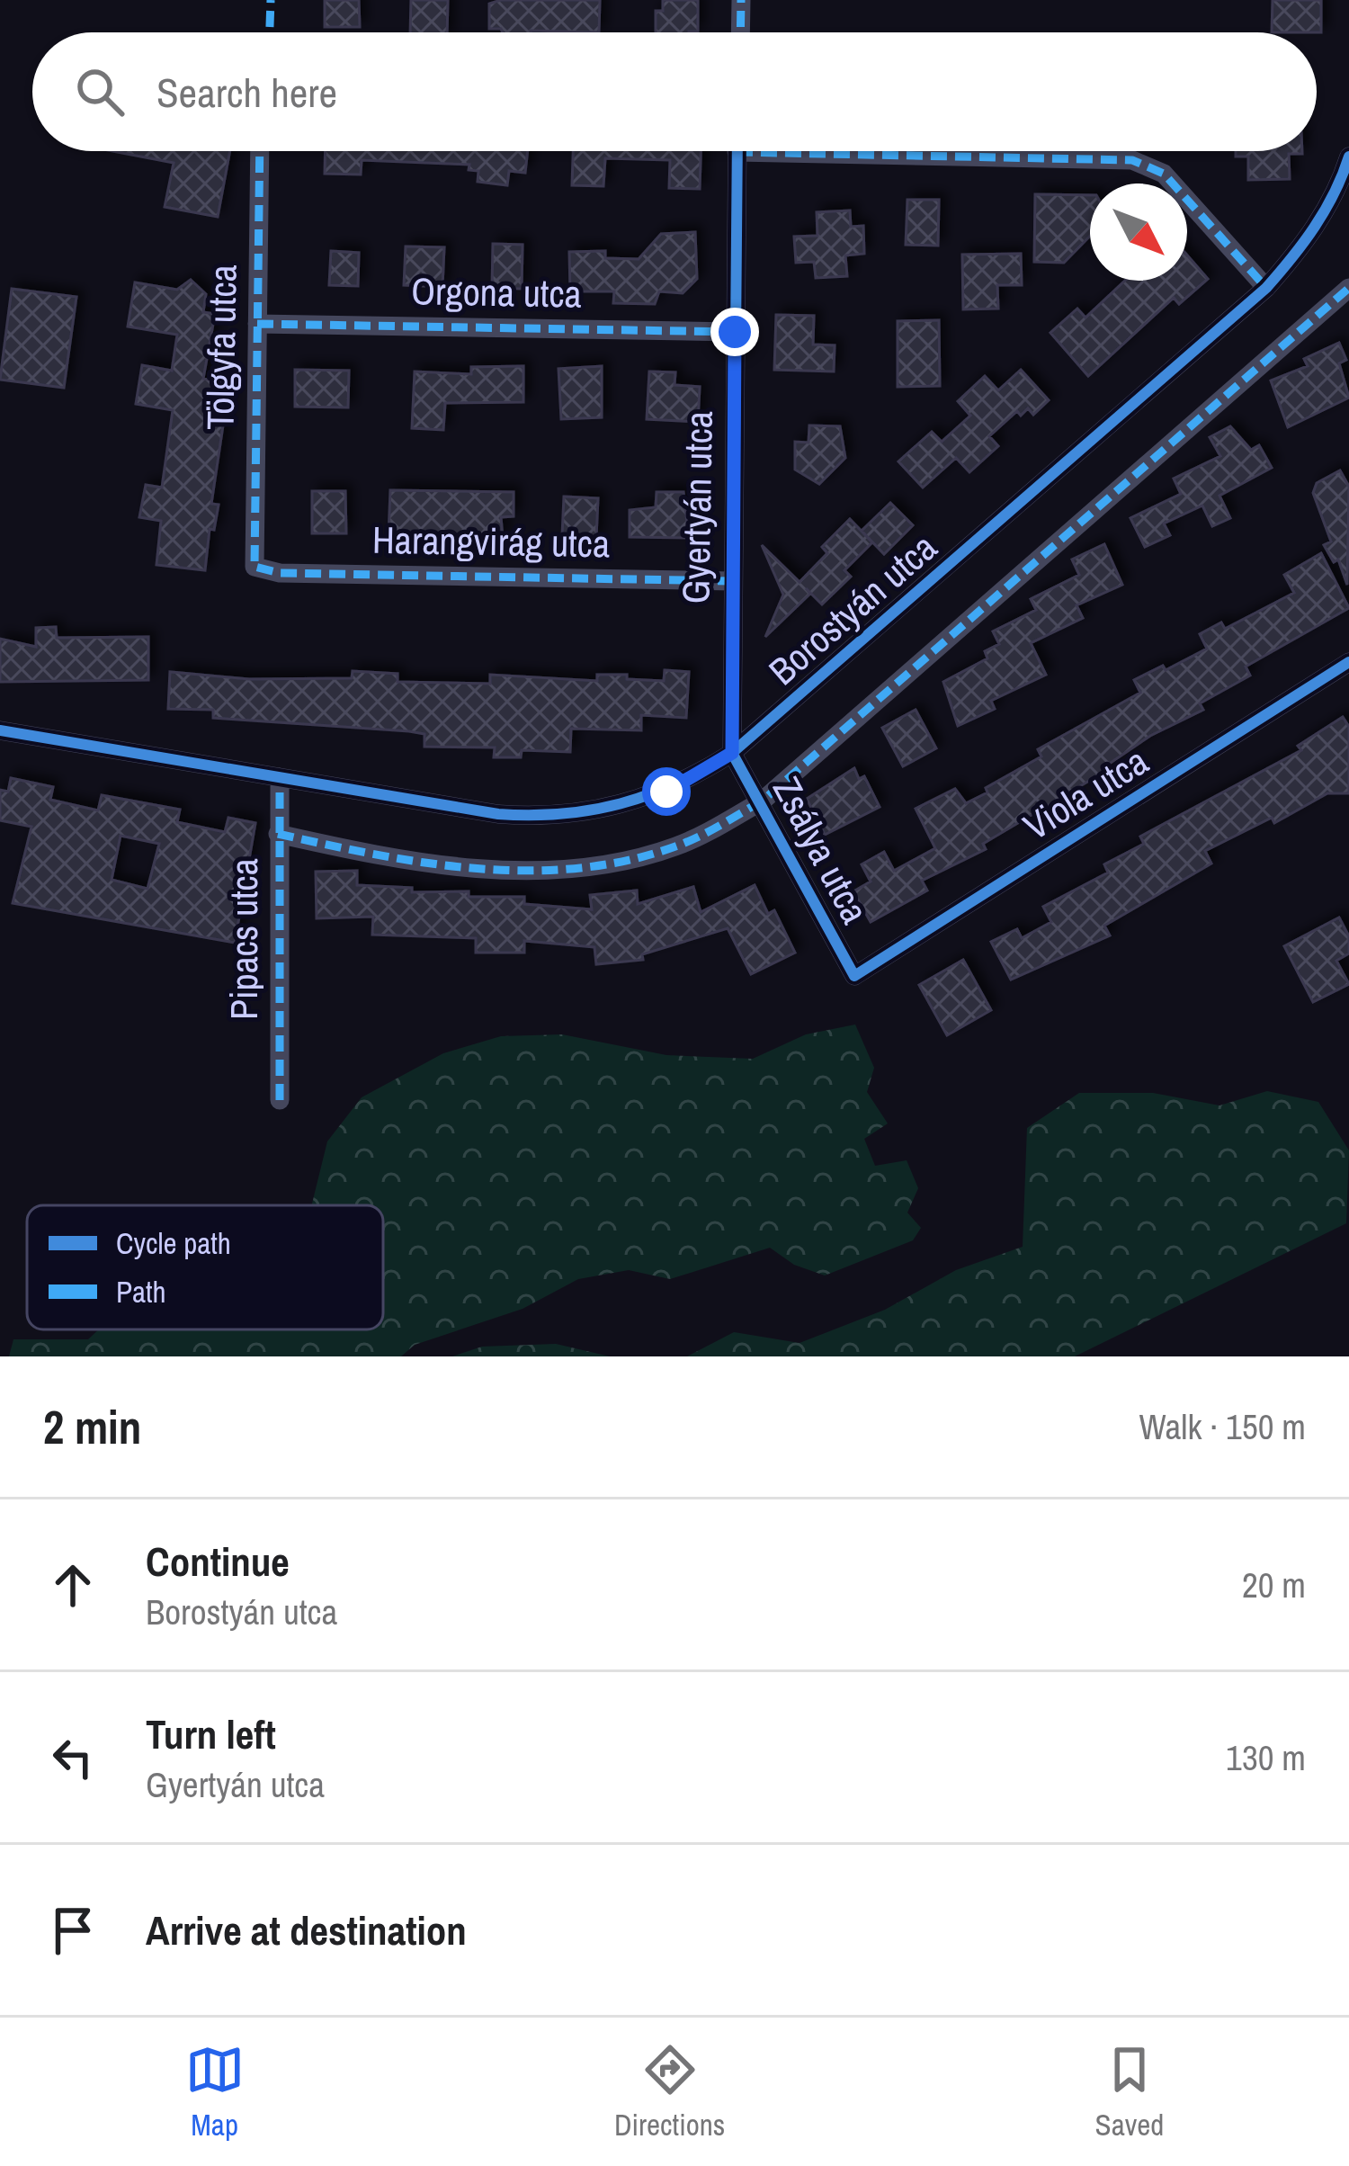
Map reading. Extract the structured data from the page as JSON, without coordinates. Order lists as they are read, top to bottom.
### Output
{
  "streets": {
    "street": [
      "Orgona utca",
      "Tölgyfa utca",
      "Gyertyán utca",
      "Harangvirág utca",
      "Borostyán utca",
      "Viola utca",
      "Zsálya utca",
      "Pipacs utca"
    ]
  },
  "crossings": [
    ["Orgona utca", "Tölgyfa utca"],
    ["Orgona utca", "Gyertyán utca"],
    ["Tölgyfa utca", "Harangvirág utca"],
    ["Gyertyán utca", "Harangvirág utca"],
    ["Gyertyán utca", "Borostyán utca"],
    ["Gyertyán utca", "Zsálya utca"],
    ["Borostyán utca", "Zsálya utca"],
    ["Borostyán utca", "Pipacs utca"],
    ["Viola utca", "Zsálya utca"]
  ],
  "legend": ["Cycle path", "Path"],
  "north": "bottom right",
  "page": {
    "search": "Search here",
    "heading": ["2 min", "Walk · 150 m"],
    "list": [
      ["Continue", "Borostyán utca", "20 m"],
      ["Turn left", "Gyertyán utca", "130 m"],
      "Arrive at destination"
    ],
    "nav": ["Map", "Directions", "Saved"]
  }
}
